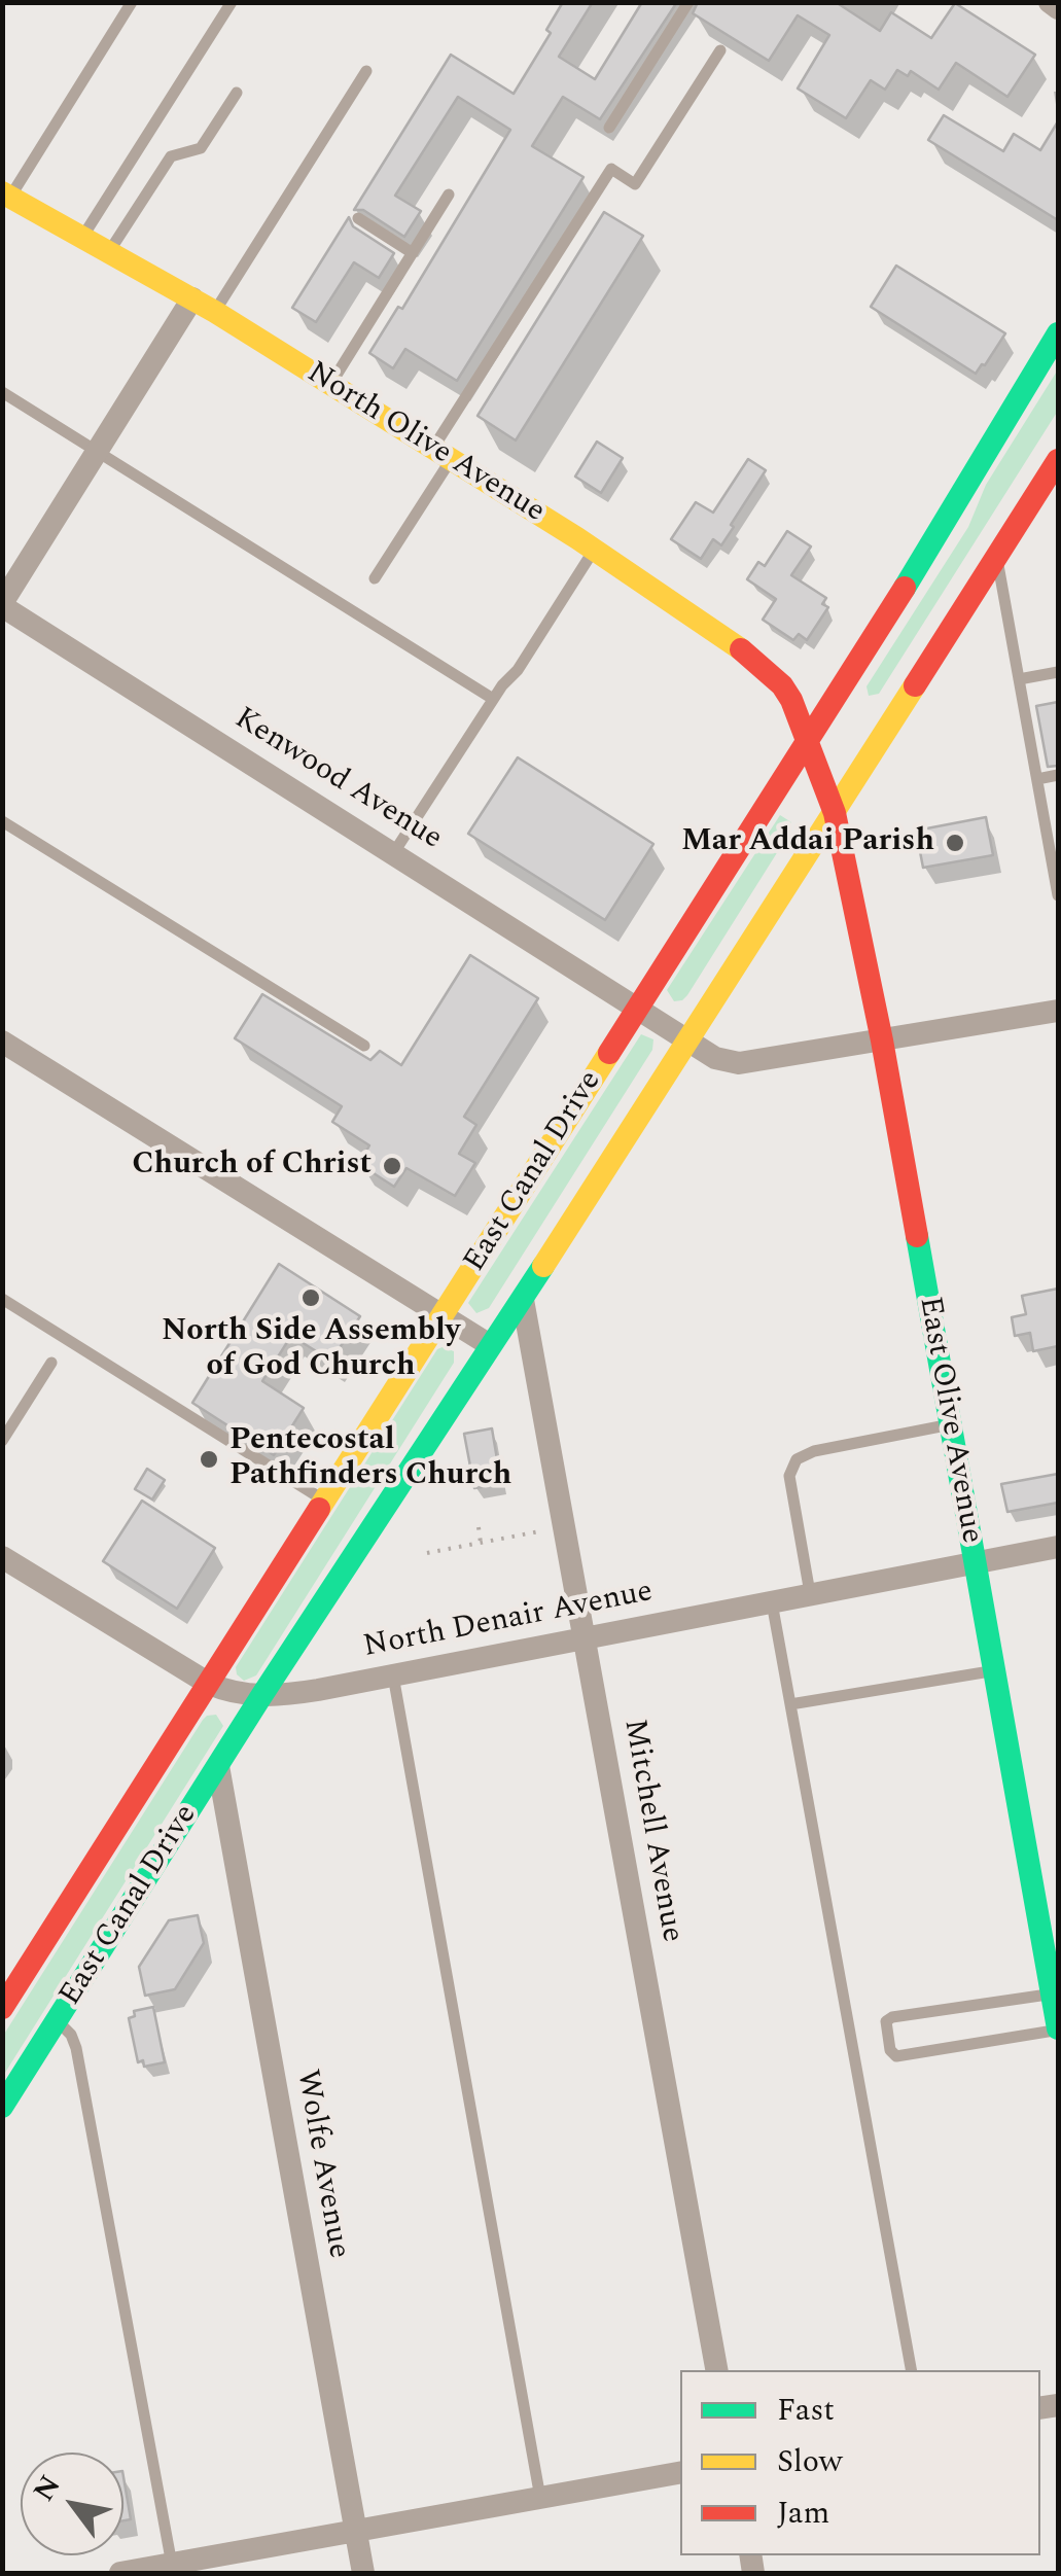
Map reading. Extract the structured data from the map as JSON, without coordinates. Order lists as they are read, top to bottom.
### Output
{
  "streets": {
    "main road": ["North Olive Avenue", "East Canal Drive", "East Olive Avenue"],
    "street": [
      "Kenwood Avenue",
      "North Denair Avenue",
      "Mitchell Avenue",
      "Wolfe Avenue"
    ]
  },
  "crossings": [
    ["North Olive Avenue", "East Canal Drive"],
    ["North Olive Avenue", "East Olive Avenue"],
    ["Kenwood Avenue", "East Canal Drive"],
    ["Kenwood Avenue", "East Olive Avenue"],
    ["East Canal Drive", "East Olive Avenue"],
    ["East Canal Drive", "North Denair Avenue"],
    ["East Canal Drive", "Mitchell Avenue"],
    ["East Canal Drive", "Wolfe Avenue"],
    ["East Olive Avenue", "North Denair Avenue"],
    ["North Denair Avenue", "Mitchell Avenue"]
  ],
  "places": [
    "Mar Addai Parish",
    "Church of Christ",
    "North Side Assembly of God Church",
    "Pentecostal Pathfinders Church"
  ],
  "legend": ["Fast", "Slow", "Jam"],
  "north": "top left"
}
